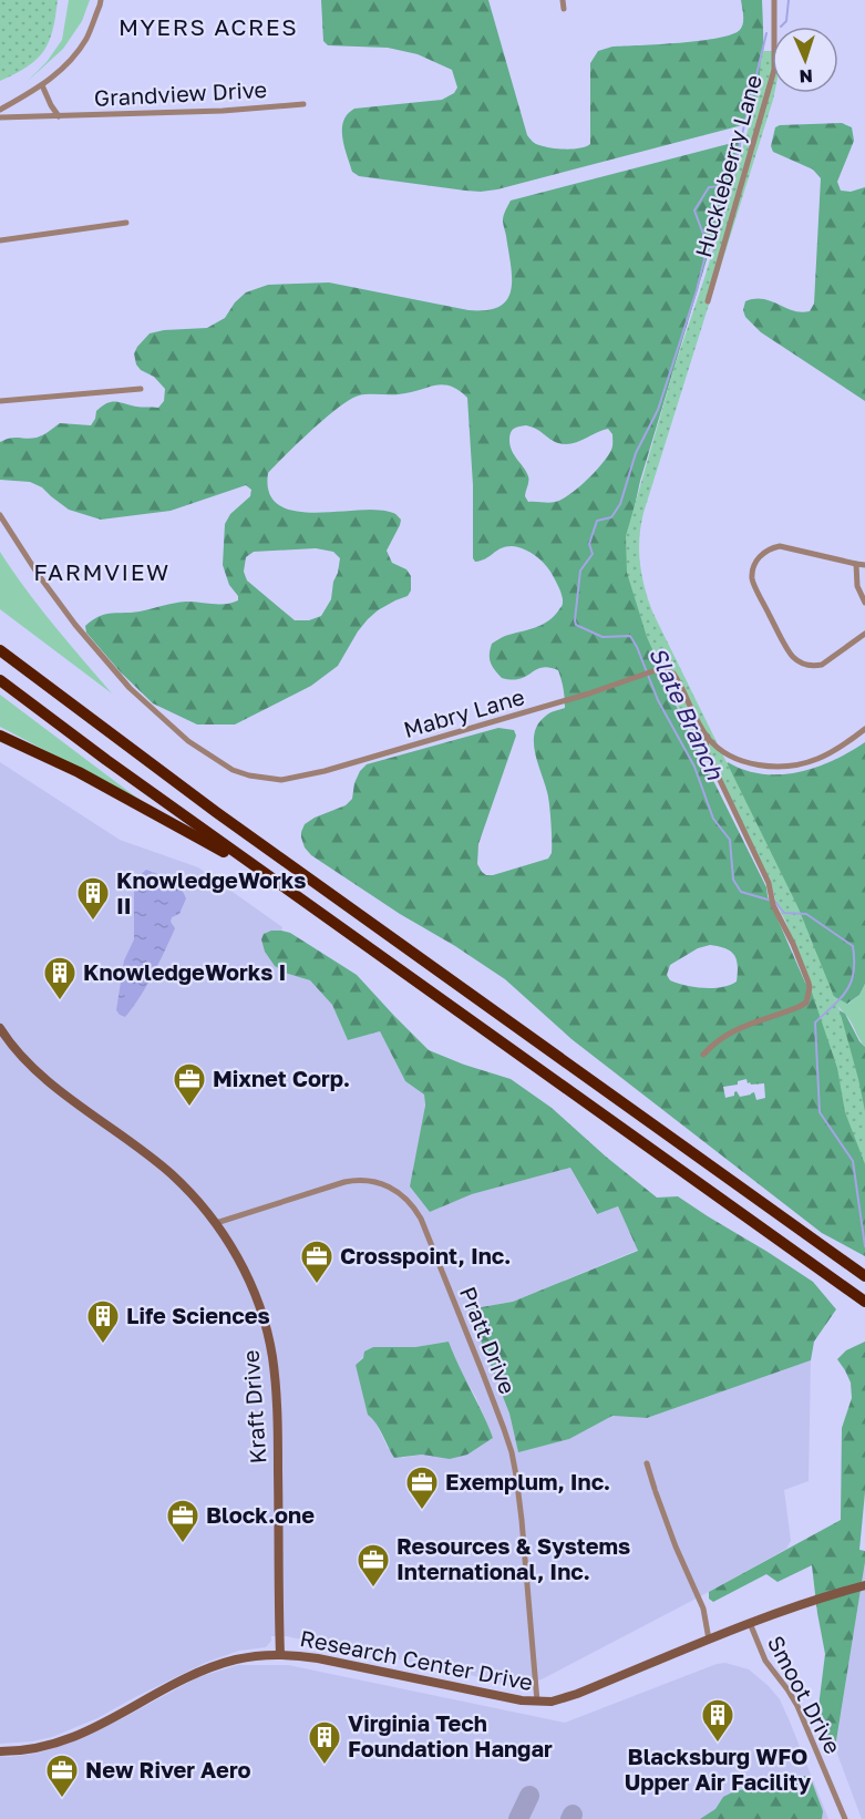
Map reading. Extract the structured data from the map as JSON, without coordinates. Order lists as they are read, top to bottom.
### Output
{
  "streets": {
    "main road": ["Kraft Drive", "Research Center Drive"],
    "street": [
      "Grandview Drive",
      "Huckleberry Lane",
      "Mabry Lane",
      "Pratt Drive",
      "Smoot Drive"
    ]
  },
  "crossings": [
    ["Pratt Drive", "Kraft Drive"],
    ["Pratt Drive", "Research Center Drive"],
    ["Kraft Drive", "Research Center Drive"],
    ["Research Center Drive", "Smoot Drive"]
  ],
  "districts": ["MYERS ACRES", "FARMVIEW"],
  "water": ["Slate Branch"],
  "places": {
    "building": [
      "KnowledgeWorks II",
      "KnowledgeWorks I",
      "Life Sciences",
      "Blacksburg WFO Upper Air Facility",
      "Virginia Tech Foundation Hangar"
    ],
    "office": [
      "Mixnet Corp.",
      "Crosspoint, Inc.",
      "Exemplum, Inc.",
      "Block.one",
      "Resources & Systems International, Inc.",
      "New River Aero"
    ]
  },
  "north": "bottom"
}
